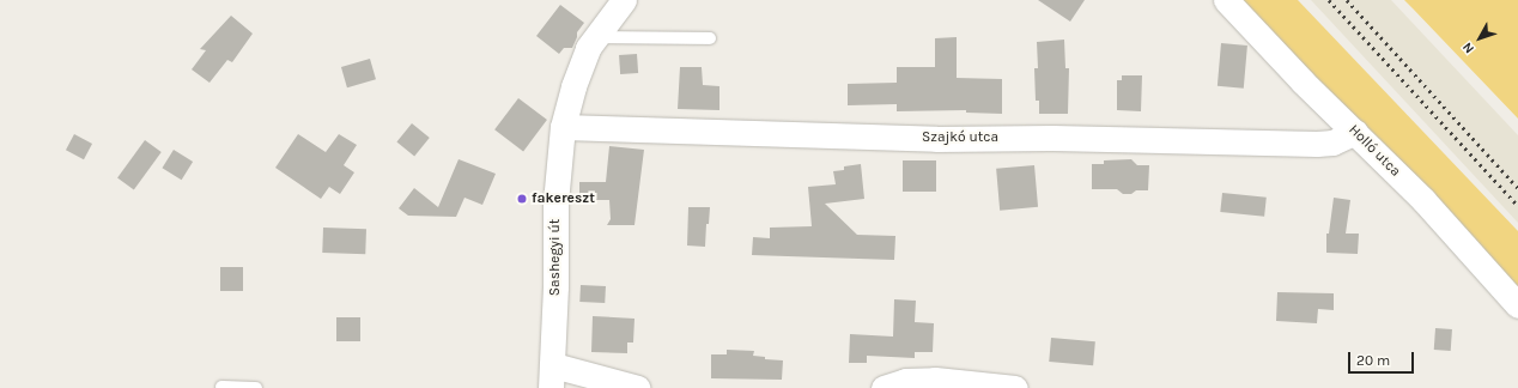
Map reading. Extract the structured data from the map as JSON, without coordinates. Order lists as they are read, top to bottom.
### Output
{
  "streets": {
    "street": ["Szajkó utca", "Holló utca", "Sashegyi út"]
  },
  "crossings": [
    ["Szajkó utca", "Holló utca"],
    ["Szajkó utca", "Sashegyi út"]
  ],
  "places": ["fakereszt"],
  "scale_bar": "20 m",
  "north": "bottom left"
}
